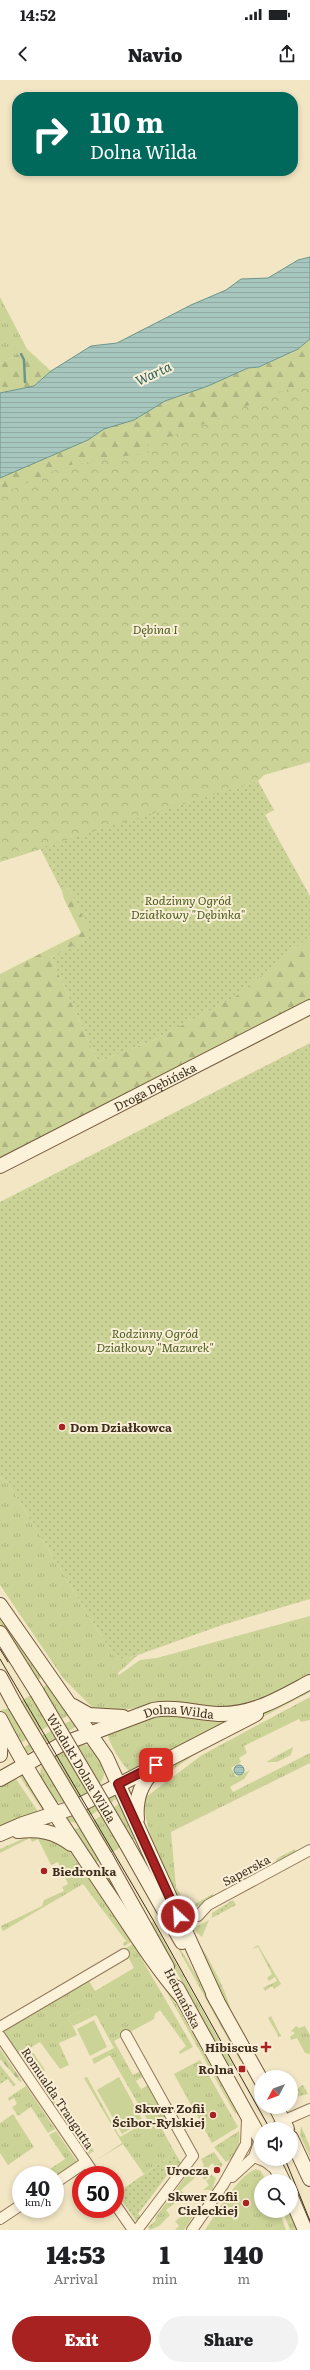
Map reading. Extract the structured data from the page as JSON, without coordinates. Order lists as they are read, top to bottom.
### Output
{
  "streets": {
    "main road": [
      "Droga Dębińska",
      "Dolna Wilda",
      "Wiadukt Dolna Wilda",
      "Hetmańska"
    ],
    "street": ["Saperska", "Romualda Traugutta"]
  },
  "water": ["Warta"],
  "parks": ["Dębina I", "Rodzinny Ogród Działkowy \"Dębinka\"", "Rodzinny Ogród Działkowy \"Mazurek\""],
  "places": {
    "other": [
      "Dom Działkowca",
      "Biedronka",
      "Skwer Zofii Ścibor-Rylskiej",
      "Urocza",
      "Skwer Zofii Cieleckiej"
    ],
    "health": ["Hibiscus"],
    "transit": ["Rolna"]
  },
  "north": "bottom left",
  "page": {
    "status": "14:52",
    "header": "Navio",
    "turn": ["110 m", "Dolna Wilda"],
    "speed": "40 km/h",
    "limit": "50",
    "eta": [
      "14:53",
      "Arrival",
      "1",
      "min",
      "140",
      "m"
    ],
    "buttons": ["Exit", "Share"]
  }
}
